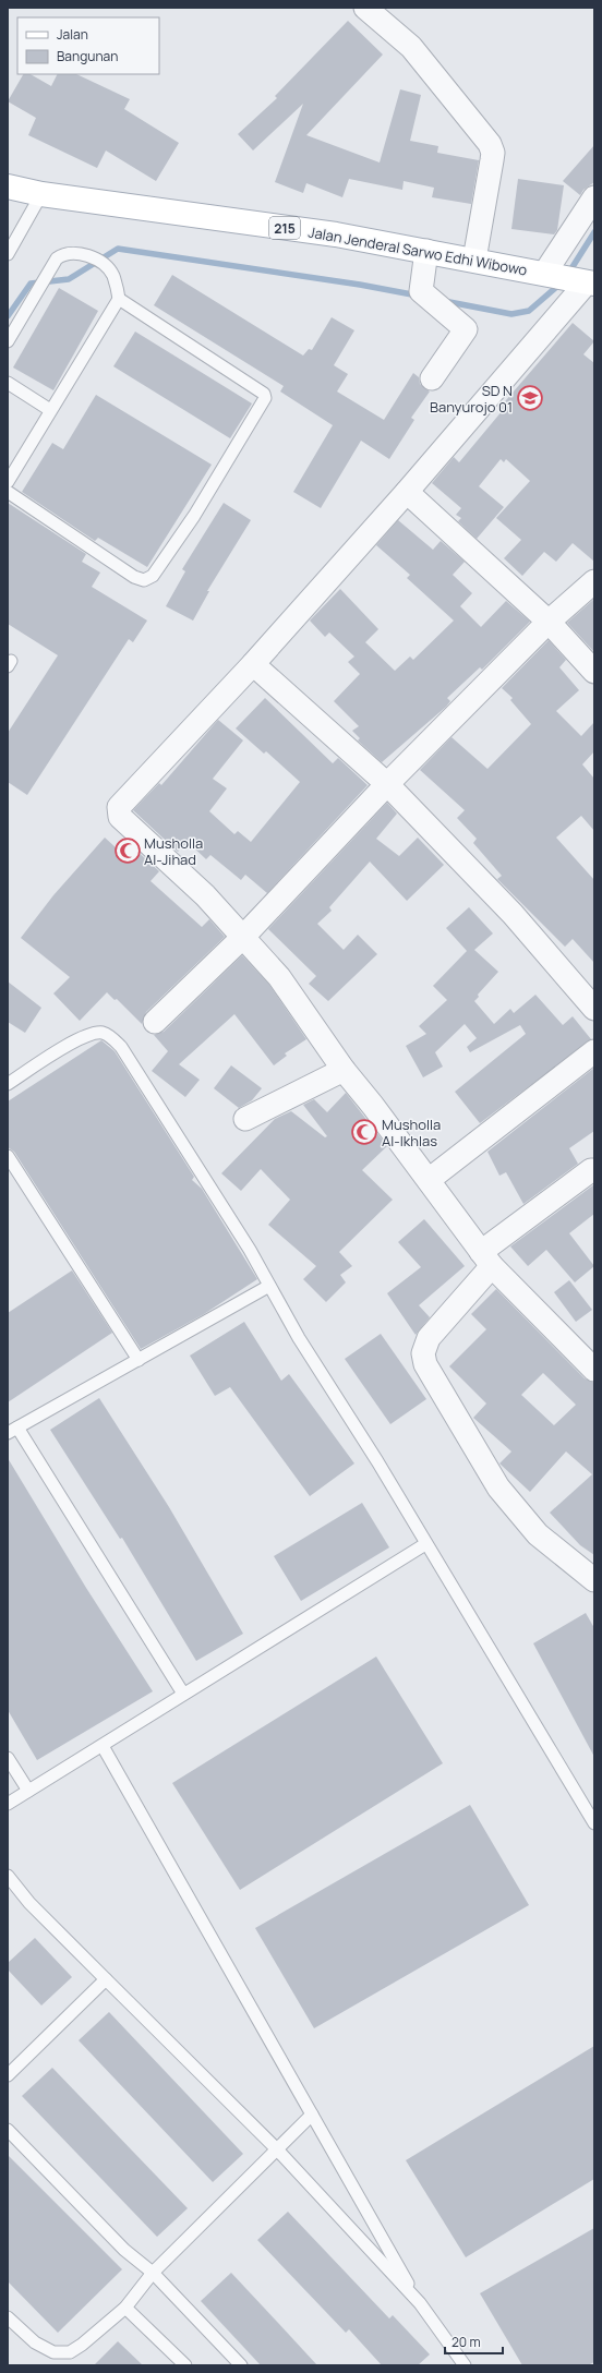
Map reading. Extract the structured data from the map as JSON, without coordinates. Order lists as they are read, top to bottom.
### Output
{
  "streets": {
    "main road": ["215", "Jalan Jenderal Sarwo Edhi Wibowo"]
  },
  "places": {
    "school or university": ["SD N Banyurojo 01"],
    "mosque": ["Musholla Al-Jihad", "Musholla Al-Ikhlas"]
  },
  "legend": ["Jalan", "Bangunan"],
  "scale_bar": "20 m"
}
